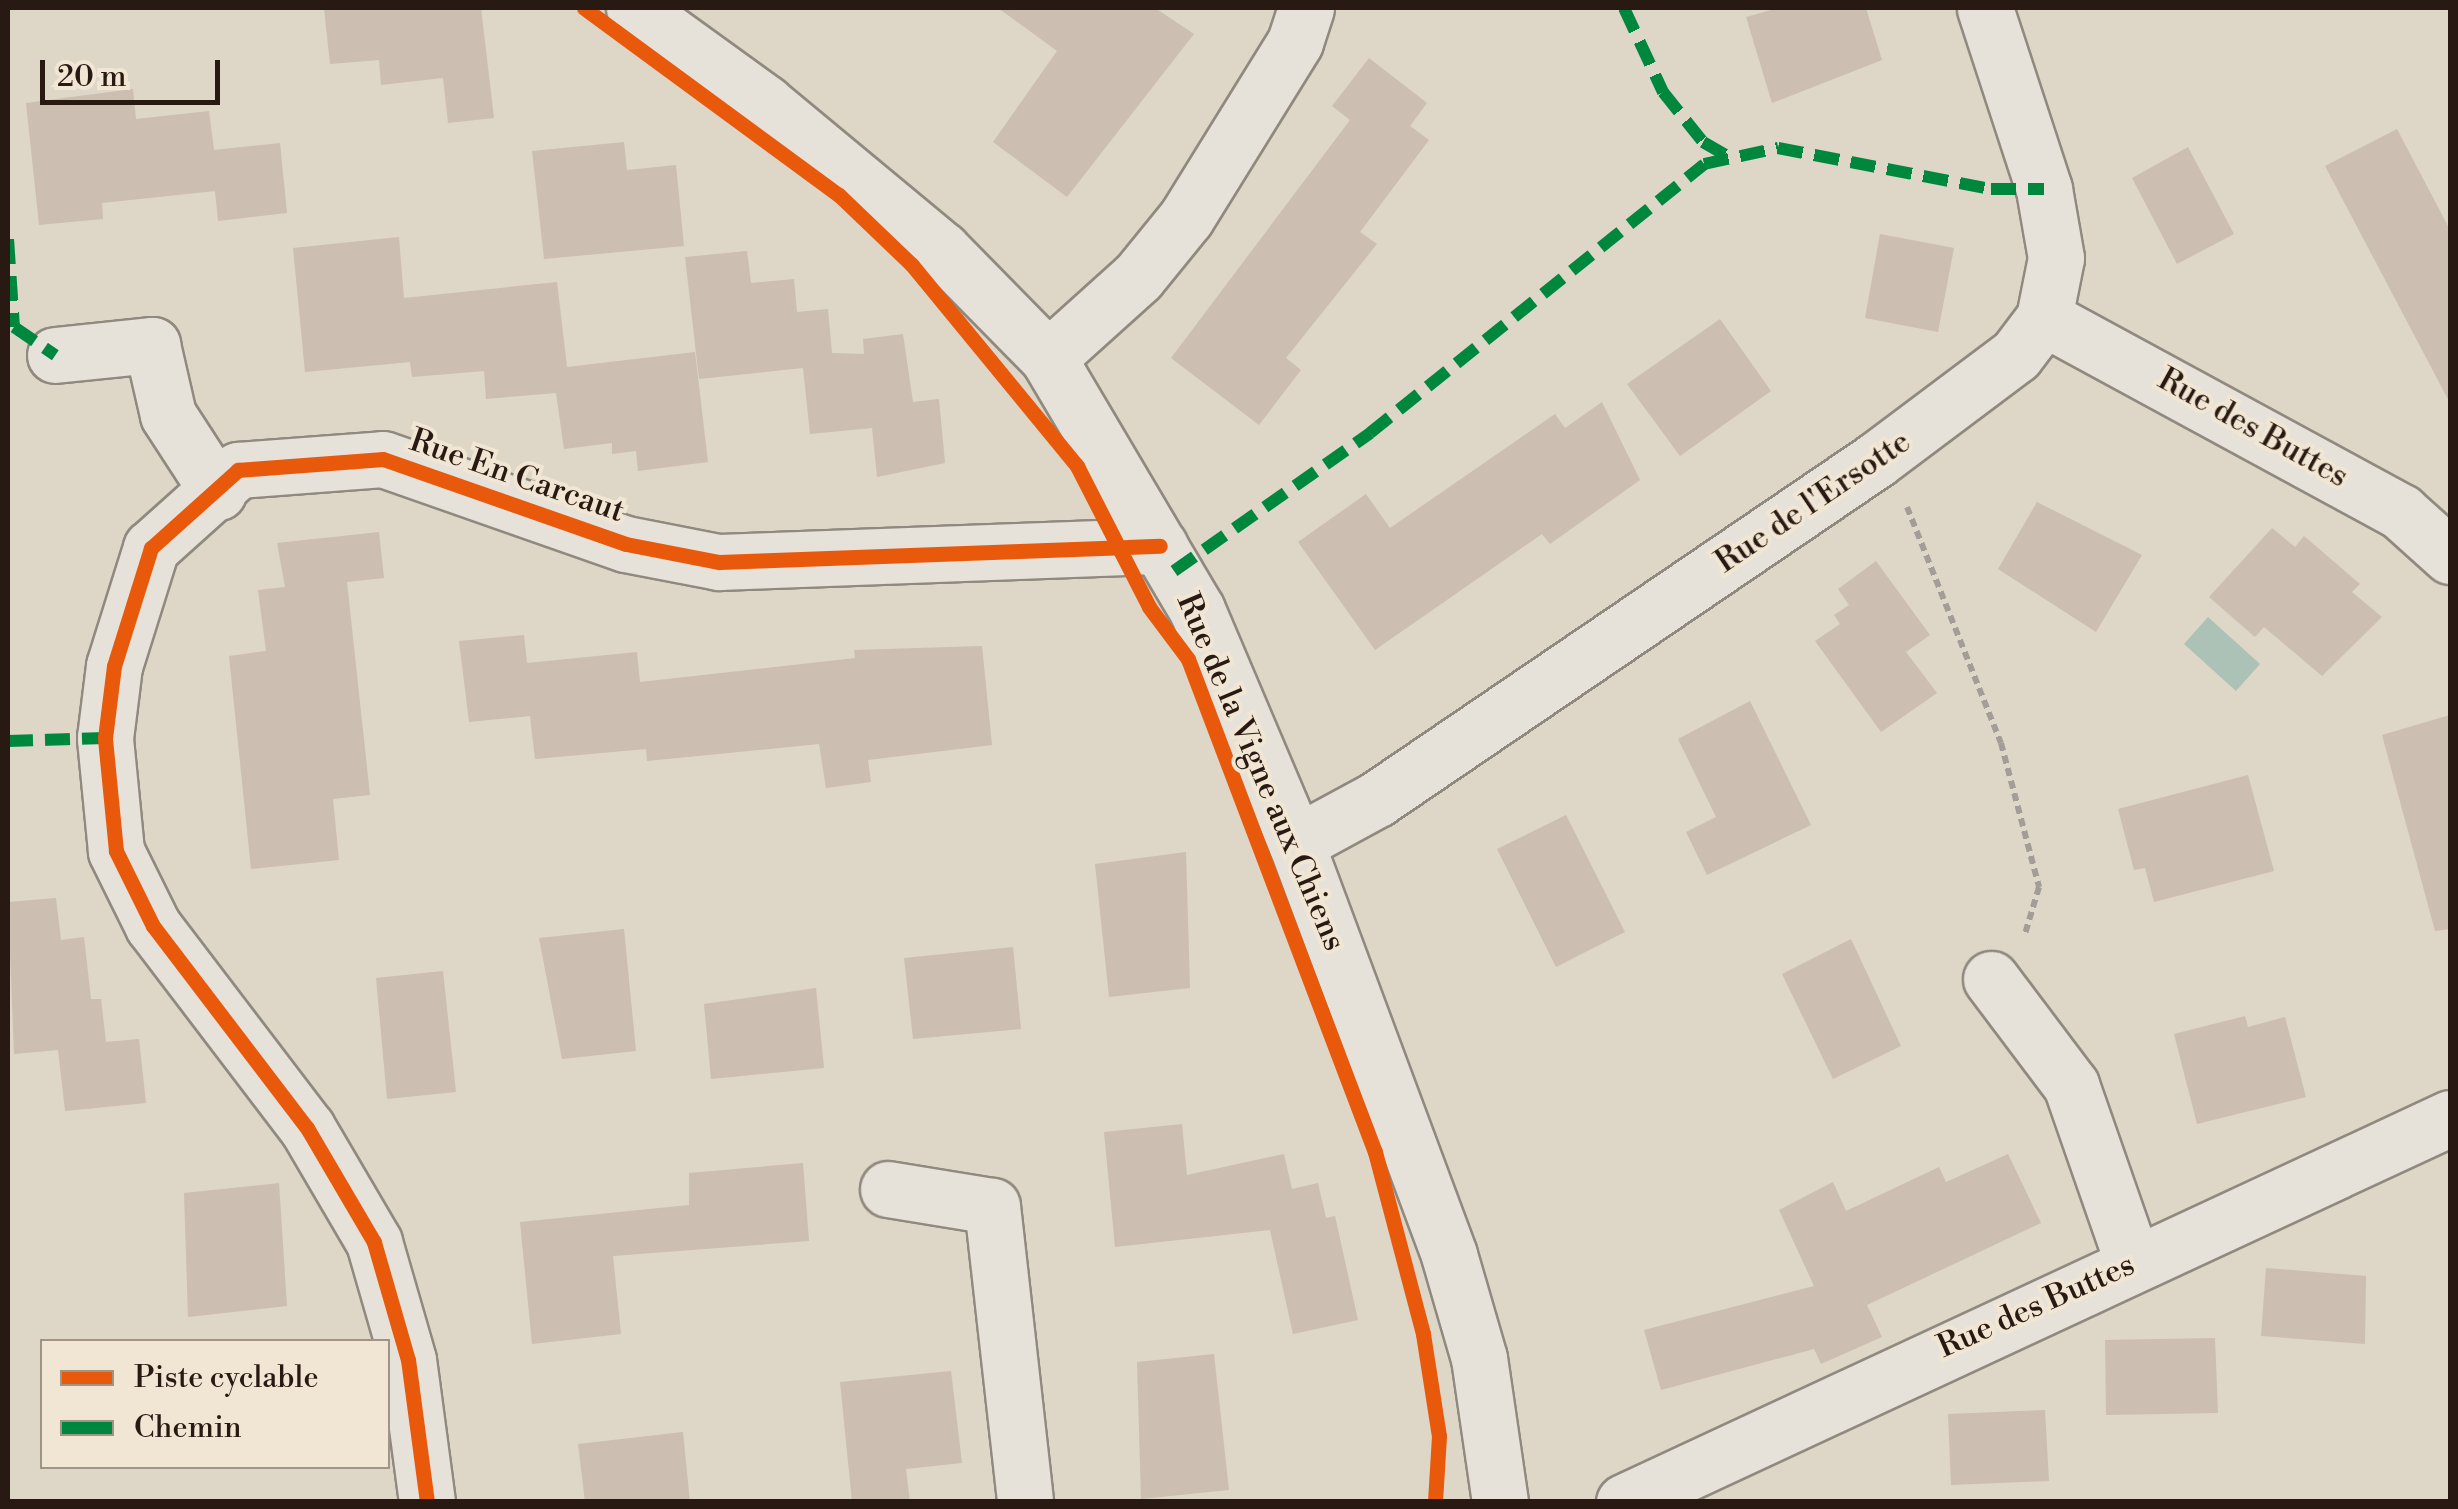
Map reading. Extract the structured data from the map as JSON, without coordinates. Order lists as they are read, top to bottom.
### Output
{
  "streets": {
    "street": [
      "Rue des Buttes",
      "Rue En Carcaut",
      "Rue de l'Ersotte",
      "Rue de la Vigne aux Chiens"
    ]
  },
  "crossings": [
    ["Rue des Buttes", "Rue de l'Ersotte"],
    ["Rue En Carcaut", "Rue de la Vigne aux Chiens"],
    ["Rue de l'Ersotte", "Rue de la Vigne aux Chiens"]
  ],
  "legend": ["Piste cyclable", "Chemin"],
  "scale_bar": "20 m"
}
